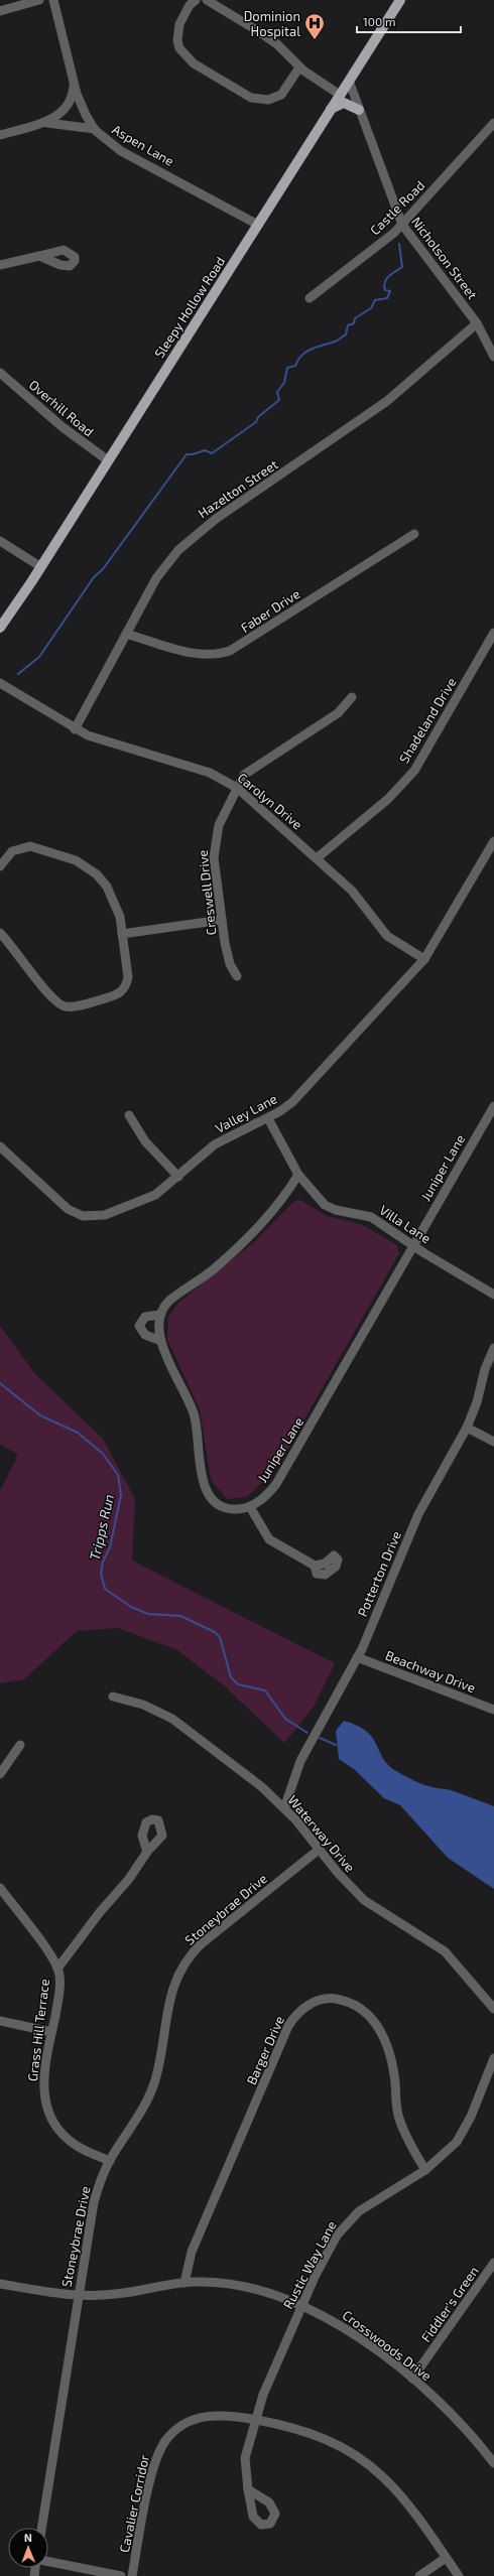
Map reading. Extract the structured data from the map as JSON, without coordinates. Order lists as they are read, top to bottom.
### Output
{
  "streets": {
    "main road": ["Sleepy Hollow Road"],
    "street": [
      "Aspen Lane",
      "Castle Road",
      "Nicholson Street",
      "Overhill Road",
      "Hazelton Street",
      "Faber Drive",
      "Shadeland Drive",
      "Carolyn Drive",
      "Creswell Drive",
      "Valley Lane",
      "Juniper Lane",
      "Villa Lane",
      "Potterton Drive",
      "Beachway Drive",
      "Waterway Drive",
      "Stoneybrae Drive",
      "Grass Hill Terrace",
      "Barger Drive",
      "Rustic Way Lane",
      "Fiddler's Green",
      "Crosswoods Drive",
      "Cavalier Corridor"
    ]
  },
  "crossings": [
    ["Aspen Lane", "Sleepy Hollow Road"],
    ["Castle Road", "Nicholson Street"],
    ["Nicholson Street", "Sleepy Hollow Road"],
    ["Nicholson Street", "Hazelton Street"],
    ["Sleepy Hollow Road", "Overhill Road"],
    ["Hazelton Street", "Faber Drive"],
    ["Hazelton Street", "Carolyn Drive"],
    ["Shadeland Drive", "Carolyn Drive"],
    ["Carolyn Drive", "Creswell Drive"],
    ["Carolyn Drive", "Valley Lane"],
    ["Valley Lane", "Villa Lane"],
    ["Juniper Lane", "Villa Lane"],
    ["Potterton Drive", "Beachway Drive"],
    ["Potterton Drive", "Waterway Drive"],
    ["Waterway Drive", "Stoneybrae Drive"],
    ["Stoneybrae Drive", "Grass Hill Terrace"],
    ["Stoneybrae Drive", "Crosswoods Drive"],
    ["Barger Drive", "Rustic Way Lane"],
    ["Barger Drive", "Crosswoods Drive"],
    ["Rustic Way Lane", "Crosswoods Drive"],
    ["Rustic Way Lane", "Cavalier Corridor"],
    ["Fiddler's Green", "Crosswoods Drive"]
  ],
  "water": ["Tripps Run"],
  "places": {
    "hospital": ["Dominion Hospital"]
  },
  "scale_bar": "100 m",
  "north": "top"
}
